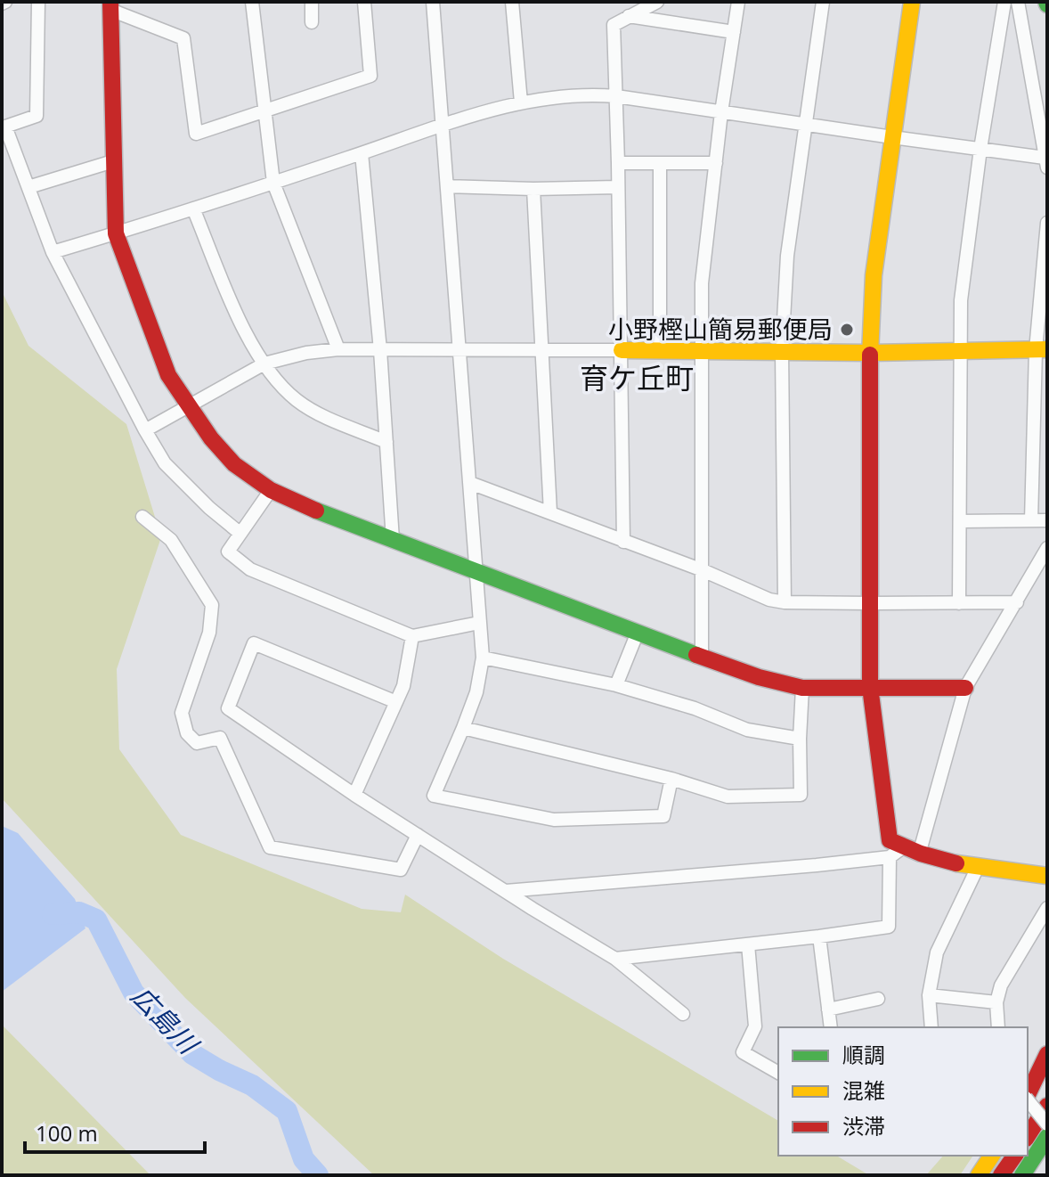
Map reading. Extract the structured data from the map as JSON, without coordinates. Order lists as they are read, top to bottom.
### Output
{
  "districts": ["育ケ丘町"],
  "water": ["広島川"],
  "places": ["小野樫山簡易郵便局"],
  "legend": ["順調", "混雑", "渋滞"],
  "scale_bar": "100 m"
}
